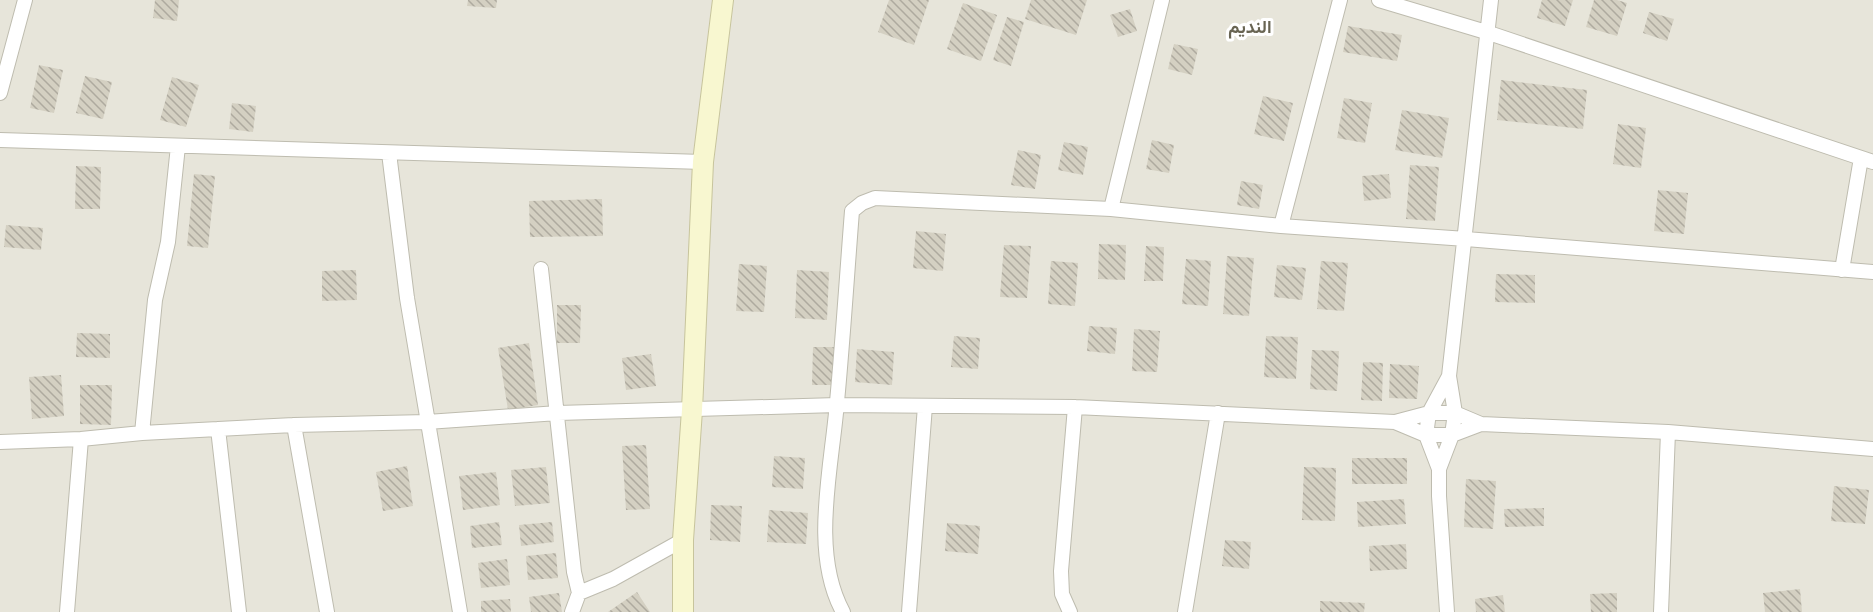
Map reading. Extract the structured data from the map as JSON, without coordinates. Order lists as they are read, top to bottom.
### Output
{
  "districts": ["النديم"]
}
